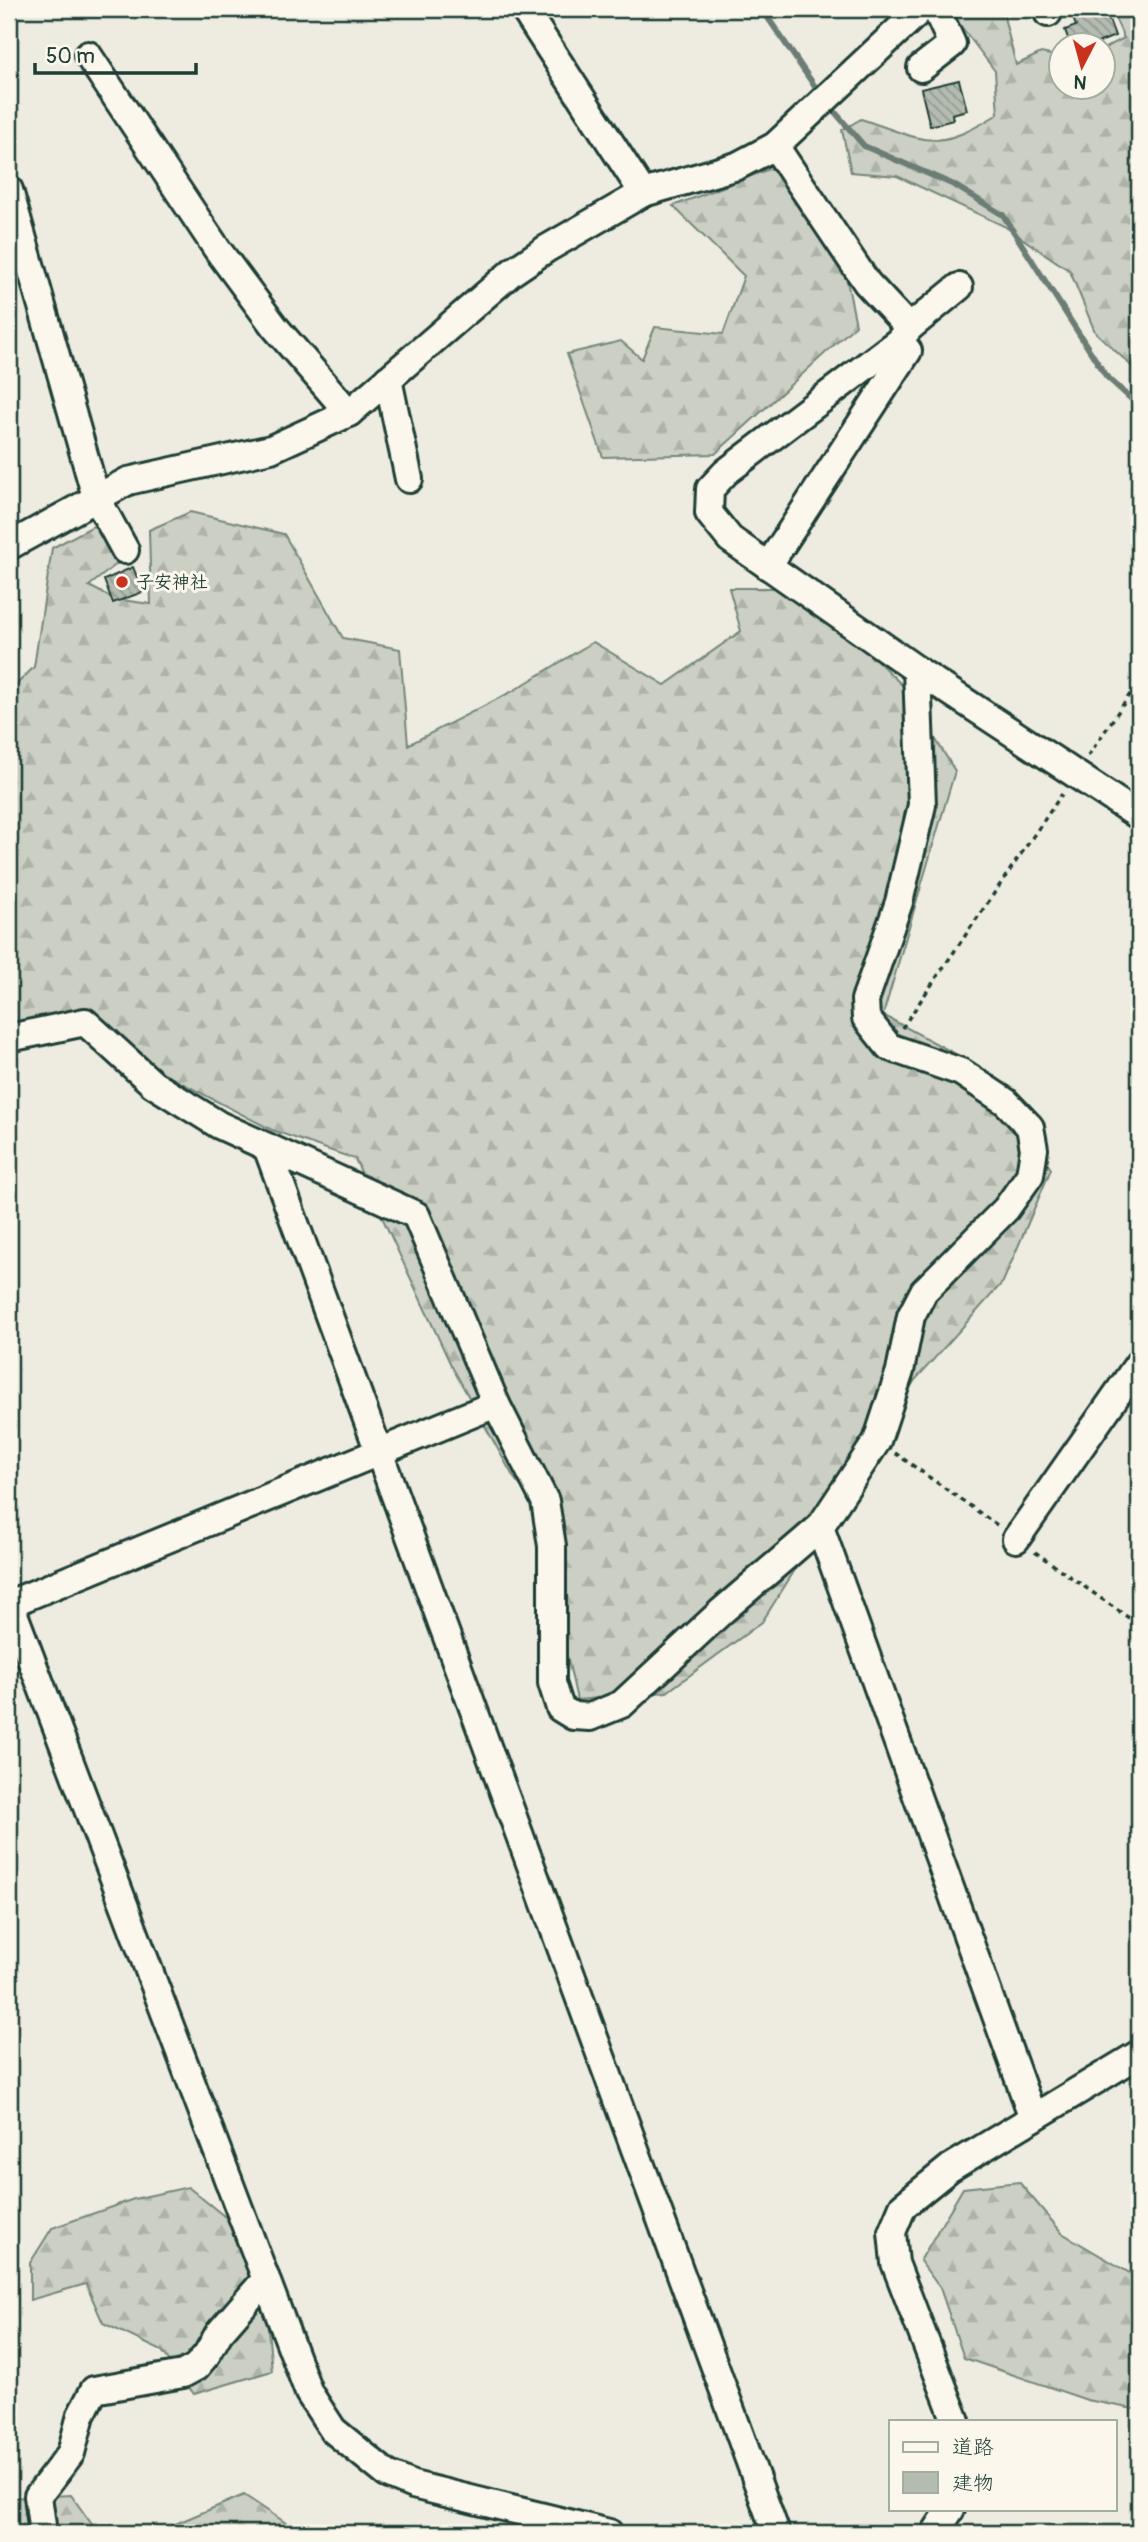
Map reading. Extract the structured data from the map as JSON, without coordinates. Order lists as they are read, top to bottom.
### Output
{
  "places": ["子安神社"],
  "legend": ["道路", "建物"],
  "scale_bar": "50 m",
  "north": "bottom"
}
